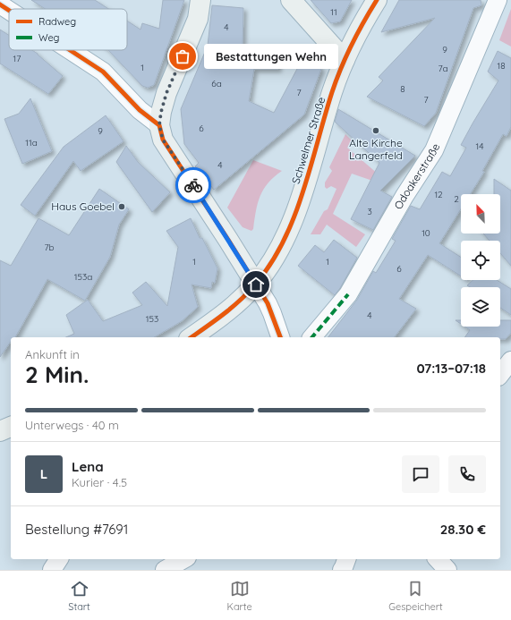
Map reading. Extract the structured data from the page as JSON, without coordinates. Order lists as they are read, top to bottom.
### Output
{
  "streets": {
    "main road": ["Schwelmer Straße"],
    "street": ["Odoakerstraße"]
  },
  "places": ["Bestattungen Wehn", "Alte Kirche Langerfeld", "Haus Goebel"],
  "house_numbers": [
    "11",
    "4",
    "9",
    "17",
    "18",
    "1",
    "7a",
    "6a",
    "8",
    "7",
    "7",
    "6",
    "9",
    "11a",
    "14",
    "4",
    "12",
    "2",
    "3",
    "10",
    "7b",
    "1",
    "1",
    "6",
    "153a",
    "4",
    "153"
  ],
  "legend": ["Radweg", "Weg"],
  "north": "top left",
  "page": {
    "bubble": "Bestattungen Wehn",
    "heading": ["2 Min.", "Ankunft in", "07:13–07:18"],
    "panel": [
      "Lena",
      "Kurier · 4.5",
      "Bestellung #7691",
      "28.30 €"
    ],
    "bar": "Unterwegs · 40 m",
    "round": "L",
    "tabs": ["Start", "Karte", "Gespeichert"]
  }
}
